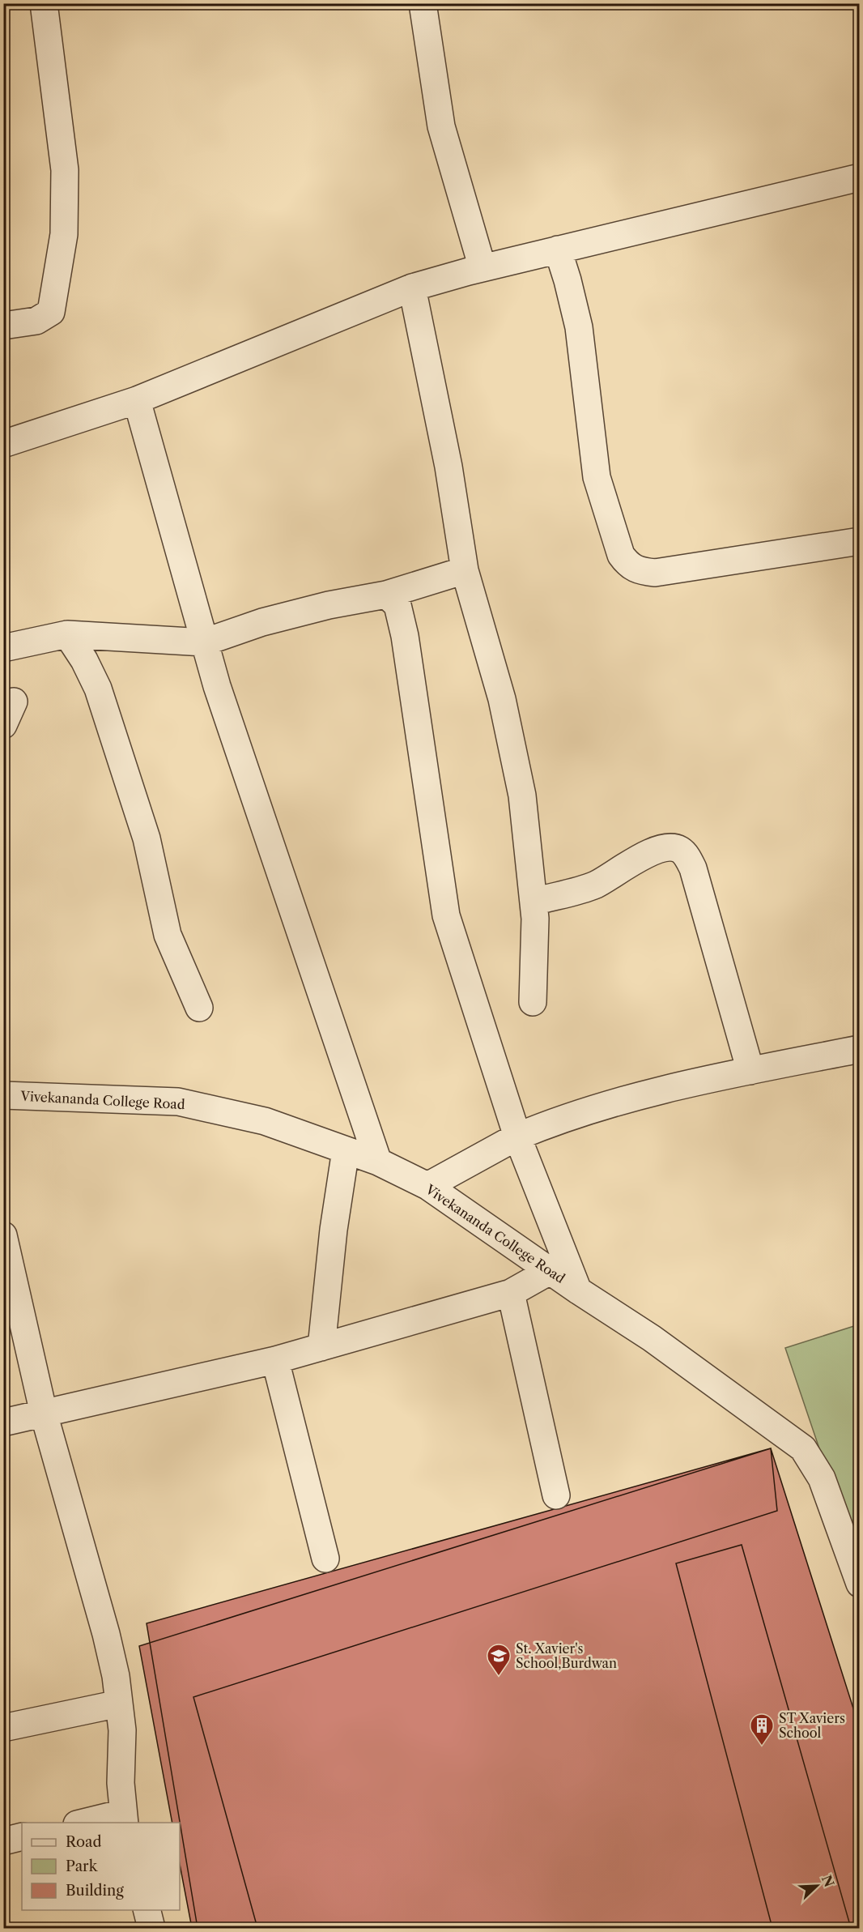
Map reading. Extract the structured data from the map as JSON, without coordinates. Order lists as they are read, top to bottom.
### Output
{
  "streets": {
    "street": ["Vivekananda College Road"]
  },
  "places": {
    "school or university": ["St. Xavier's School,Burdwan"],
    "building": ["ST Xaviers School"]
  },
  "legend": ["Road", "Park", "Building"],
  "north": "top right"
}
